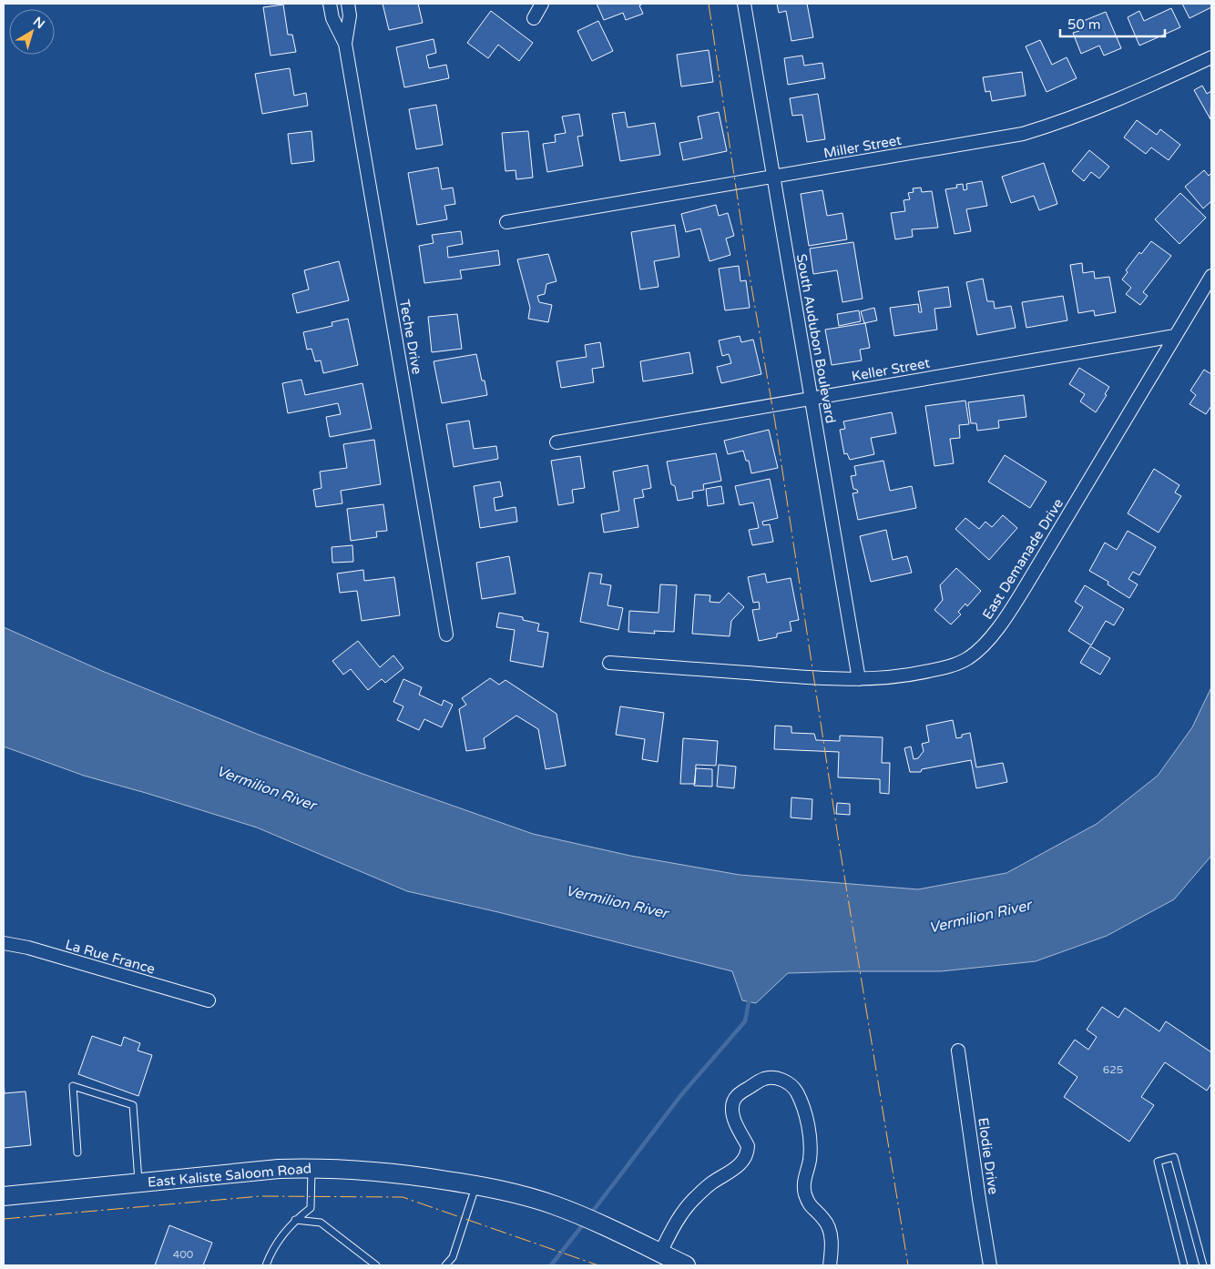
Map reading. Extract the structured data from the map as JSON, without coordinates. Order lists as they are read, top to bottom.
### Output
{
  "streets": {
    "main road": ["East Kaliste Saloom Road"],
    "street": [
      "Miller Street",
      "Teche Drive",
      "South Audubon Boulevard",
      "Keller Street",
      "East Demanade Drive",
      "La Rue France",
      "Elodie Drive"
    ]
  },
  "crossings": [
    ["Miller Street", "South Audubon Boulevard"],
    ["South Audubon Boulevard", "Keller Street"],
    ["South Audubon Boulevard", "East Demanade Drive"],
    ["Keller Street", "East Demanade Drive"]
  ],
  "water": ["Vermilion River"],
  "house_numbers": ["625", "400"],
  "scale_bar": "50 m",
  "north": "top right"
}
